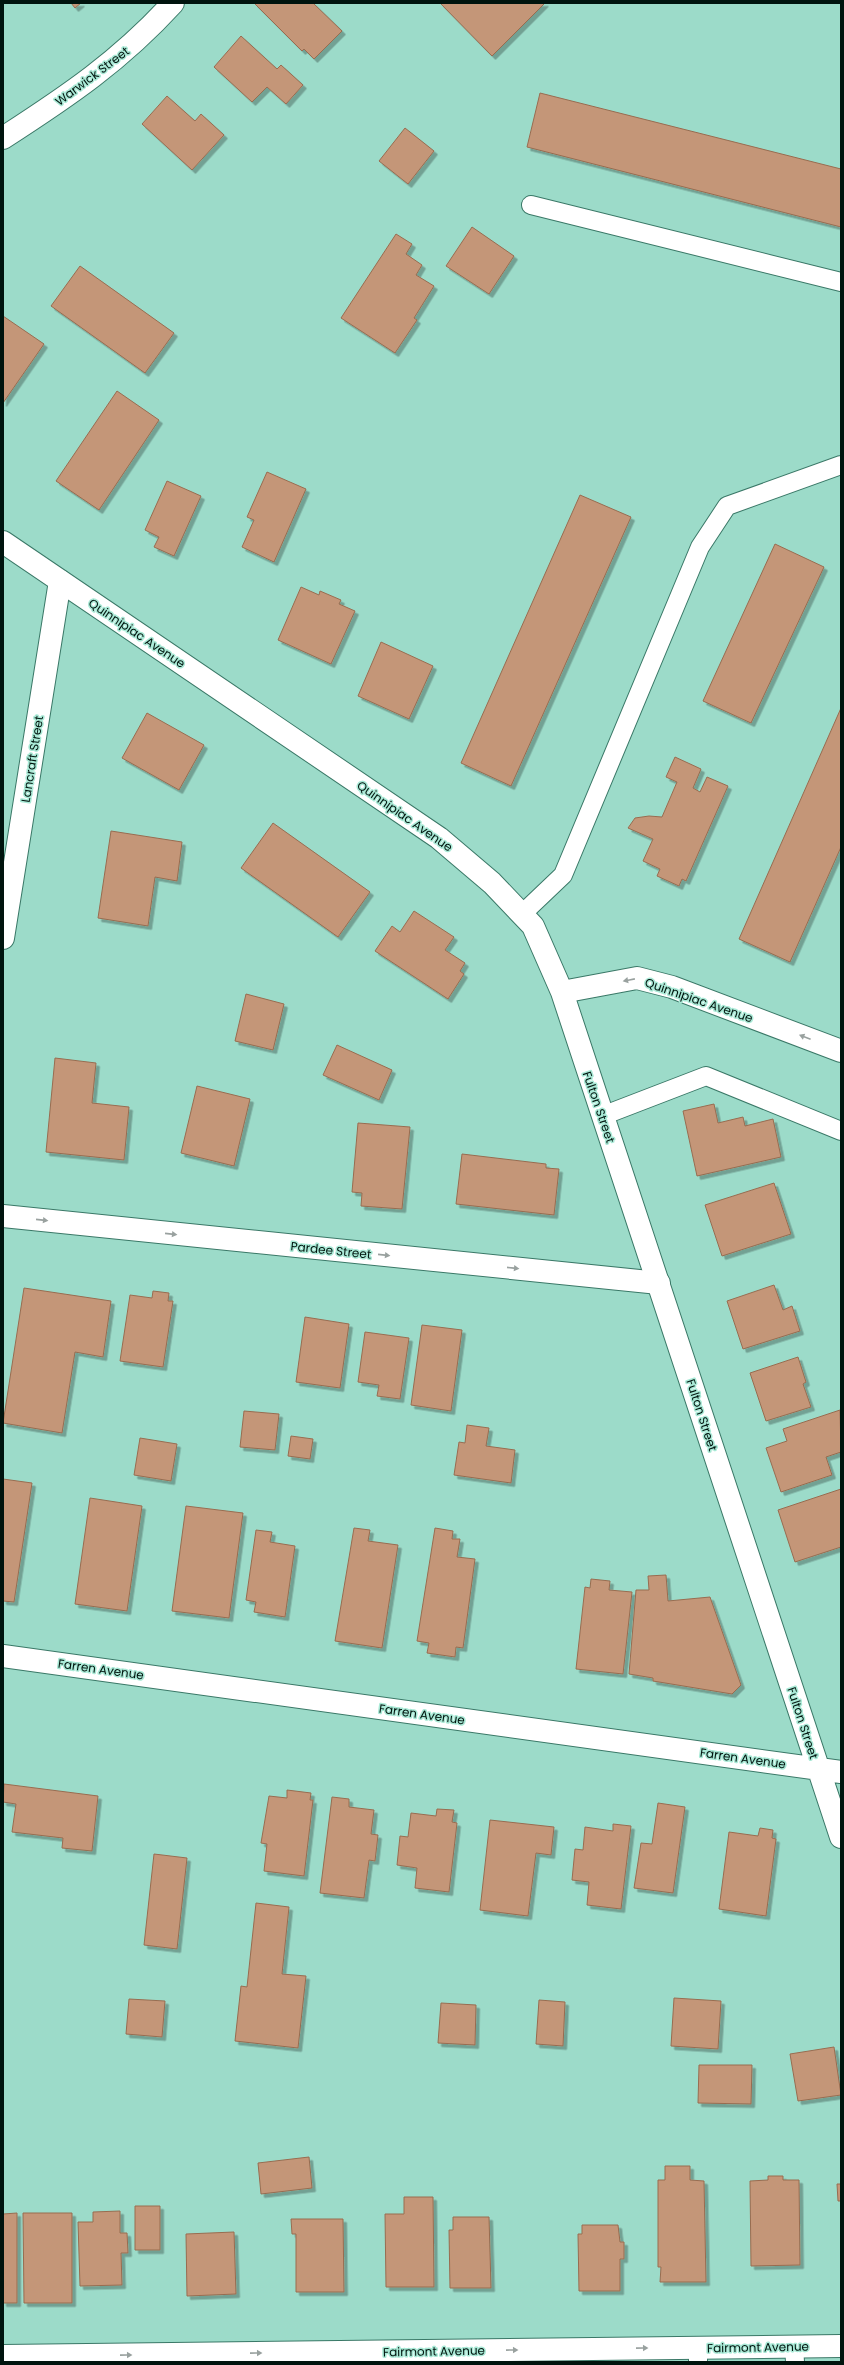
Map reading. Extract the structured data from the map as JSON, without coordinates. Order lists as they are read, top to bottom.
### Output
{
  "streets": {
    "street": [
      "Warwick Street",
      "Quinnipiac Avenue",
      "Lancraft Street",
      "Fulton Street",
      "Pardee Street",
      "Farren Avenue",
      "Fairmont Avenue"
    ]
  },
  "crossings": [
    ["Quinnipiac Avenue", "Lancraft Street"],
    ["Quinnipiac Avenue", "Fulton Street"],
    ["Fulton Street", "Pardee Street"],
    ["Fulton Street", "Farren Avenue"]
  ],
  "one_way": ["Pardee Street", "Fairmont Avenue"]
}
